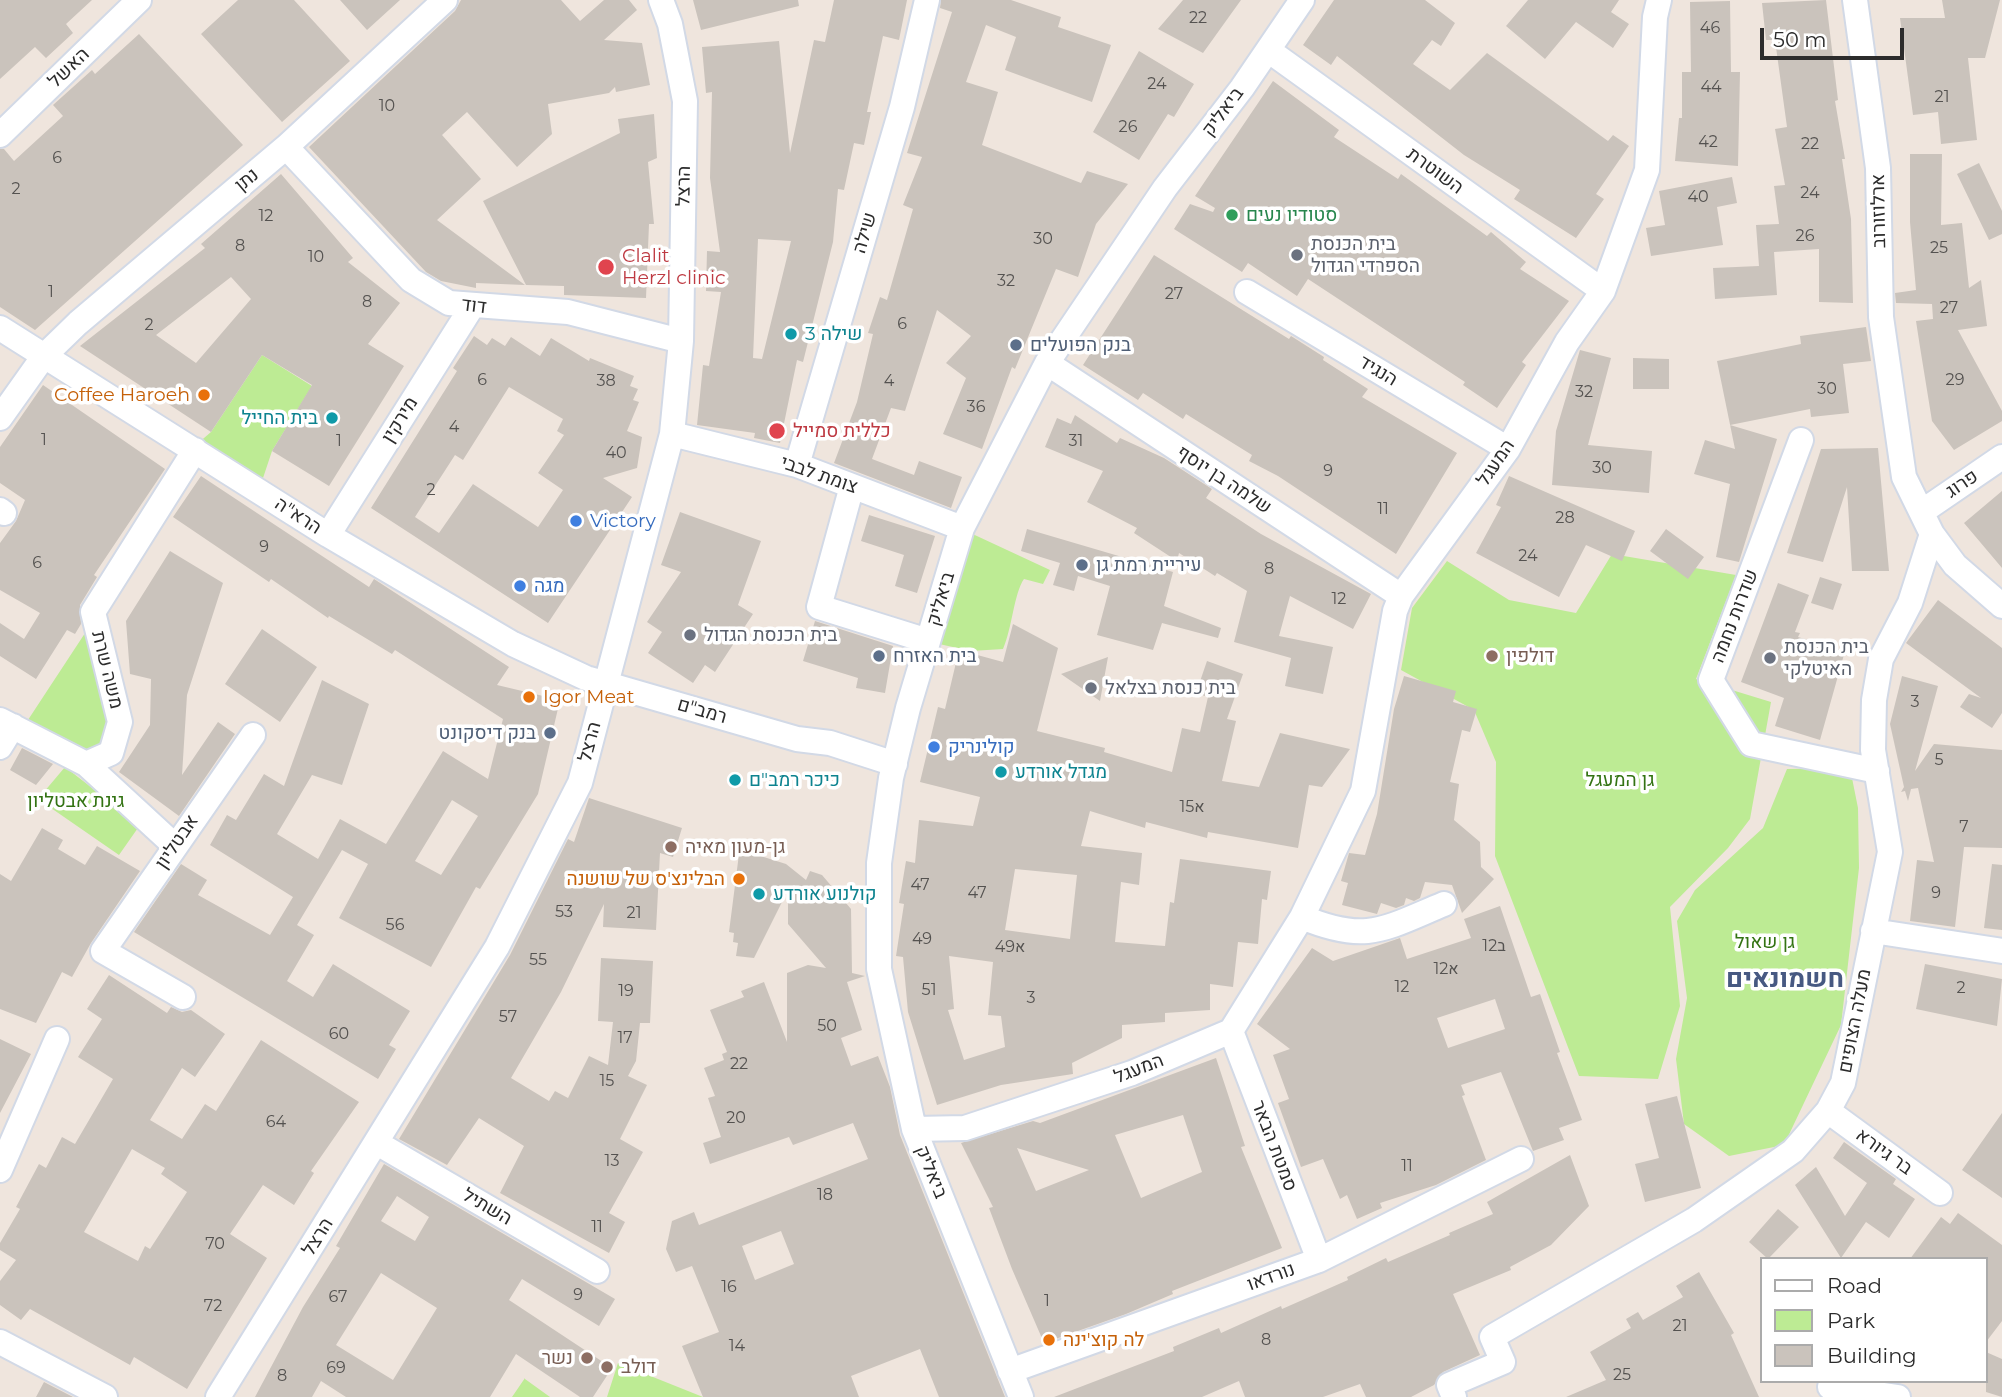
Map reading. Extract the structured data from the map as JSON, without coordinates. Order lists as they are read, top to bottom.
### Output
{
  "streets": {
    "street": [
      "האשל",
      "ביאליק",
      "השוטרת",
      "נתן",
      "הרצל",
      "ארלוזורוב",
      "שילה",
      "דוד",
      "הנגיד",
      "מירקין",
      "המעגל",
      "צומת לבבי",
      "שלמה בן יוסף",
      "פרוג",
      "הרא\"ה",
      "שדרות נחמה",
      "משה שרת",
      "רמב\"ם",
      "אבטליון",
      "מעלה הצופים",
      "סמטת הבאר",
      "בר גיורא",
      "השתיל",
      "נורדאו"
    ]
  },
  "crossings": [
    ["ביאליק", "השוטרת"],
    ["ביאליק", "המעגל"],
    ["ביאליק", "צומת לבבי"],
    ["ביאליק", "שלמה בן יוסף"],
    ["ביאליק", "רמב\"ם"],
    ["ביאליק", "נורדאו"],
    ["השוטרת", "המעגל"],
    ["נתן", "דוד"],
    ["נתן", "הרא\"ה"],
    ["הרצל", "דוד"],
    ["הרצל", "צומת לבבי"],
    ["הרצל", "הרא\"ה"],
    ["הרצל", "רמב\"ם"],
    ["הרצל", "השתיל"],
    ["ארלוזורוב", "פרוג"],
    ["ארלוזורוב", "מעלה הצופים"],
    ["שילה", "צומת לבבי"],
    ["דוד", "מירקין"],
    ["הנגיד", "המעגל"],
    ["מירקין", "הרא\"ה"],
    ["המעגל", "שלמה בן יוסף"],
    ["המעגל", "סמטת הבאר"],
    ["הרא\"ה", "משה שרת"],
    ["הרא\"ה", "רמב\"ם"],
    ["שדרות נחמה", "מעלה הצופים"],
    ["מעלה הצופים", "בר גיורא"],
    ["סמטת הבאר", "נורדאו"]
  ],
  "districts": ["חשמונאים"],
  "parks": ["גן המעגל", "גינת אבטליון", "גן שאול"],
  "places": [
    "סטודיו נעים",
    "בית הכנסת הספרדי הגדול",
    "Clalit Herzl clinic",
    "שילה 3",
    "בנק הפועלים",
    "Coffee Haroeh",
    "בית החייל",
    "כללית סמייל",
    "Victory",
    "עיריית רמת גן",
    "מגה",
    "בית הכנסת הגדול",
    "בית האזרח",
    "דולפין",
    "בית הכנסת האיטלקי",
    "בית כנסת בצלאל",
    "Igor Meat",
    "בנק דיסקונט",
    "קולינריק",
    "מגדל אורדע",
    "כיכר רמב\"ם",
    "גן-מעון מאיה",
    "הבלינצ'ס של שושנה",
    "קולנוע אורדע",
    "לה קוצ'ינה",
    "נשר",
    "דולב"
  ],
  "house_numbers": [
    "22",
    "46",
    "24",
    "44",
    "21",
    "10",
    "26",
    "42",
    "22",
    "6",
    "2",
    "24",
    "40",
    "12",
    "26",
    "30",
    "8",
    "25",
    "10",
    "32",
    "1",
    "27",
    "8",
    "27",
    "6",
    "2",
    "6",
    "29",
    "38",
    "4",
    "30",
    "32",
    "36",
    "4",
    "1",
    "1",
    "31",
    "40",
    "30",
    "9",
    "2",
    "11",
    "28",
    "9",
    "24",
    "6",
    "8",
    "12",
    "3",
    "5",
    "15א",
    "7",
    "47",
    "47",
    "9",
    "53",
    "21",
    "56",
    "49",
    "12ב",
    "49א",
    "55",
    "12א",
    "12",
    "2",
    "51",
    "19",
    "3",
    "57",
    "50",
    "60",
    "17",
    "22",
    "15",
    "20",
    "64",
    "13",
    "11",
    "18",
    "11",
    "70",
    "16",
    "9",
    "67",
    "1",
    "72",
    "21",
    "8",
    "14",
    "69",
    "25",
    "8"
  ],
  "legend": ["Road", "Park", "Building"],
  "scale_bar": "50 m"
}
